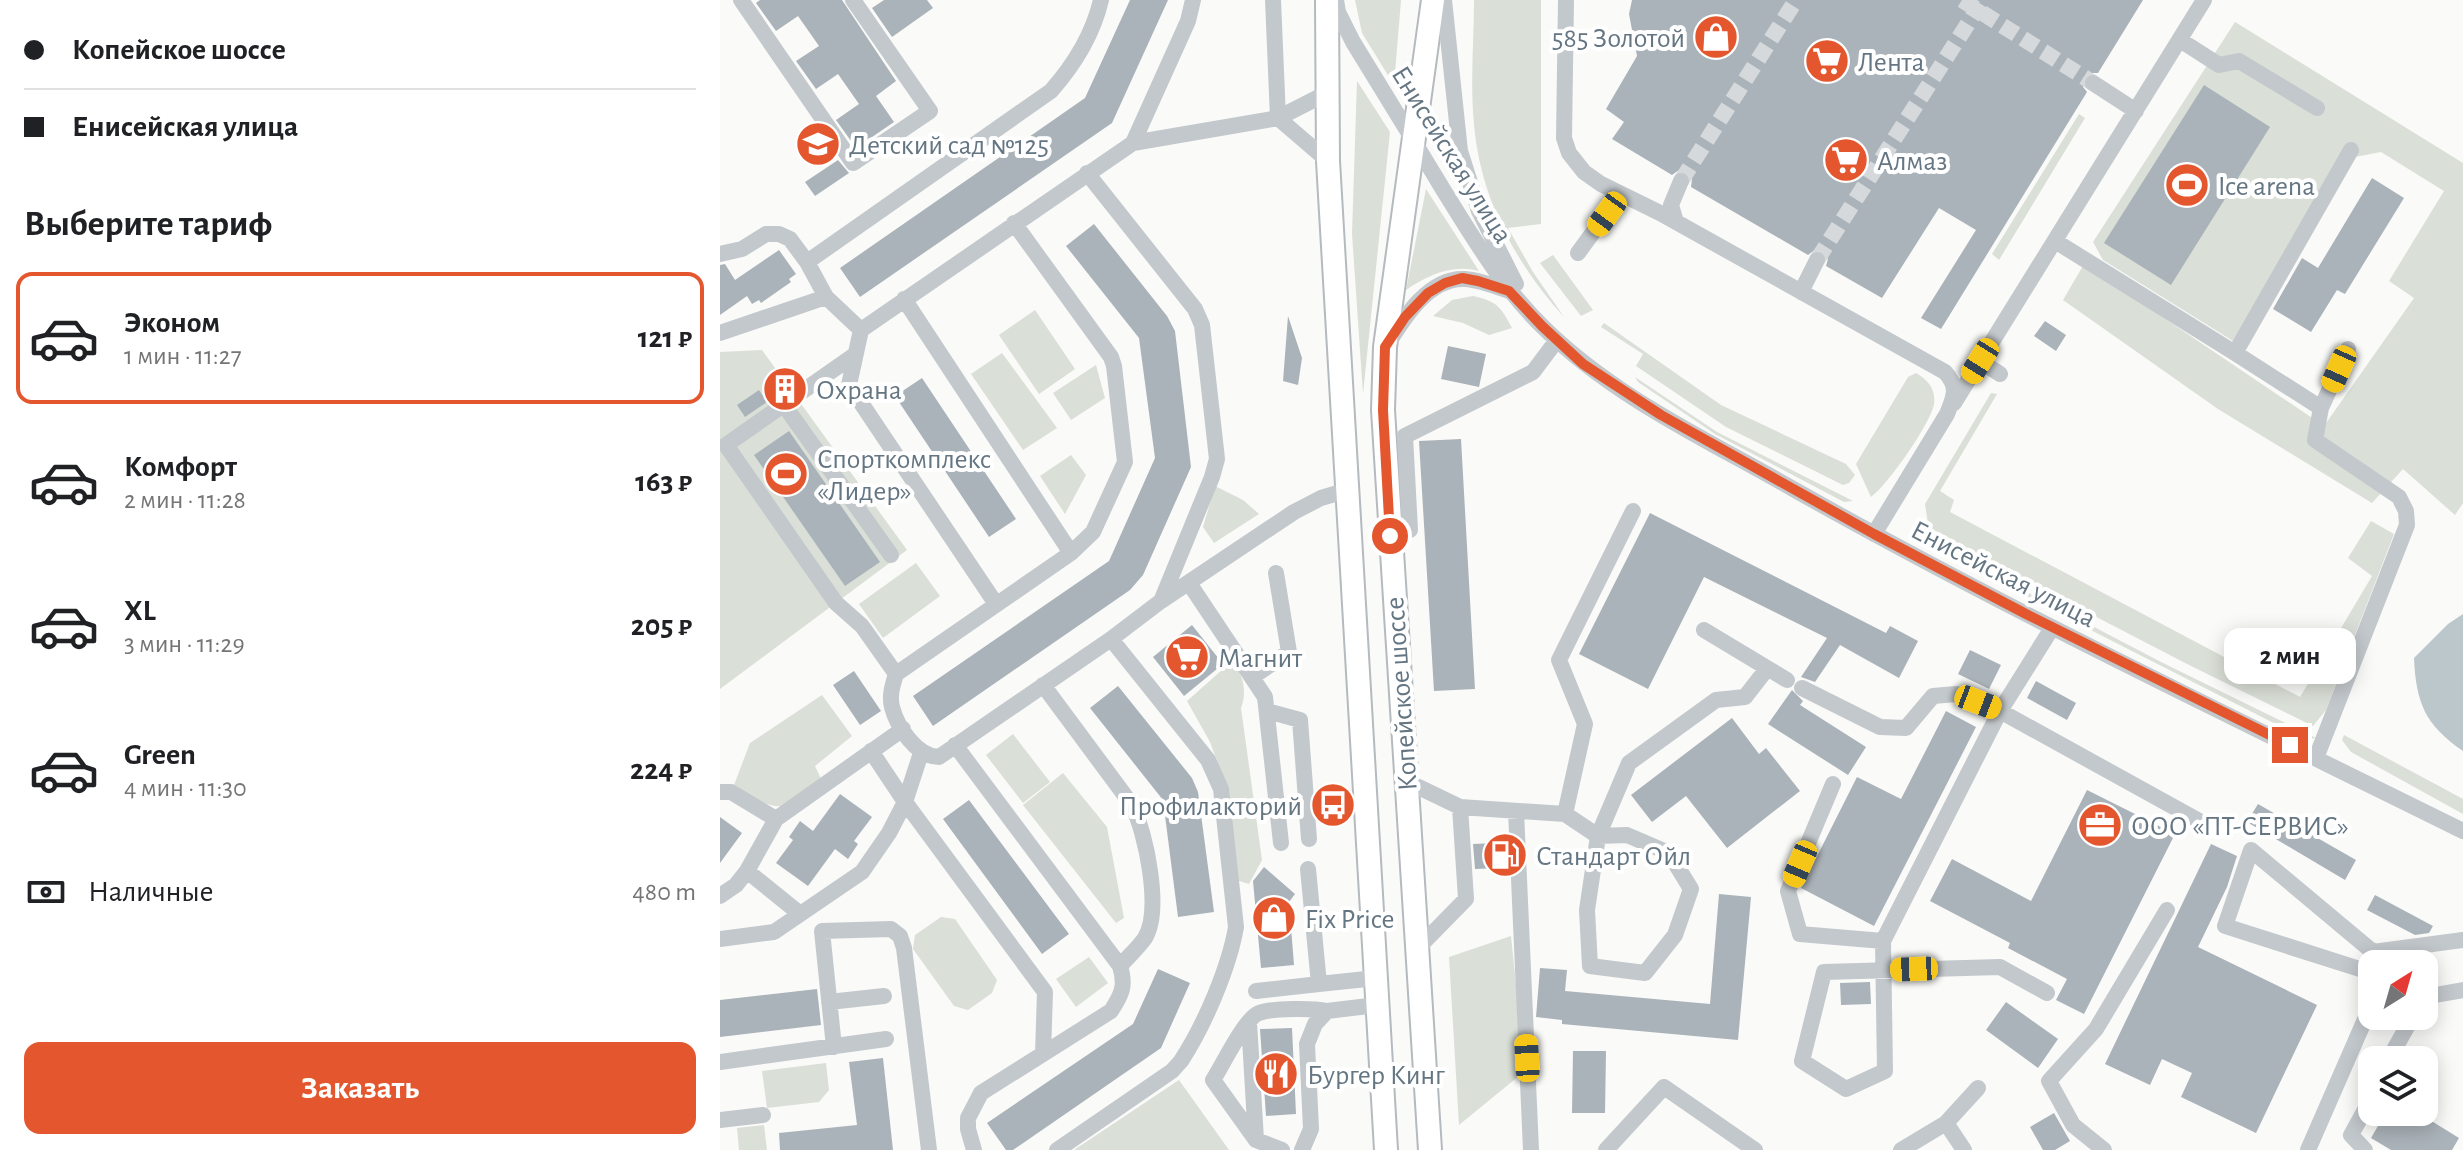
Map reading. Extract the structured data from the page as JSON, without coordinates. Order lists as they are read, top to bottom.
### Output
{
  "streets": {
    "main road": ["Копейское шоссе"],
    "street": ["Енисейская улица"]
  },
  "crossings": [
    ["Енисейская улица", "Копейское шоссе"]
  ],
  "places": {
    "shop": ["585 Золотой", "Fix Price"],
    "supermarket": ["Лента", "Алмаз", "Магнит"],
    "school or university": ["Детский сад №125"],
    "sports": ["Ice arena", "Спорткомплекс «Лидер»"],
    "building": ["Охрана"],
    "bus stop": ["Профилакторий"],
    "office": ["ООО «ПТ-СЕРВИС»"],
    "fuel station": ["Стандарт Ойл"],
    "restaurant": ["Бургер Кинг"]
  },
  "north": "top right",
  "page": {
    "banner": ["Копейское шоссе", "Енисейская улица"],
    "heading": "Выберите тариф",
    "list": [
      {
        "name": "Эконом",
        "note": "1 мин · 11:27",
        "value": "121 ₽"
      },
      {
        "name": "Комфорт",
        "note": "2 мин · 11:28",
        "value": "163 ₽"
      },
      {
        "name": "XL",
        "note": "3 мин · 11:29",
        "value": "205 ₽"
      },
      {
        "name": "Green",
        "note": "4 мин · 11:30",
        "value": "224 ₽"
      }
    ],
    "bubble": "2 мин",
    "pay": ["Наличные", "480 m"],
    "buttons": "Заказать"
  }
}
